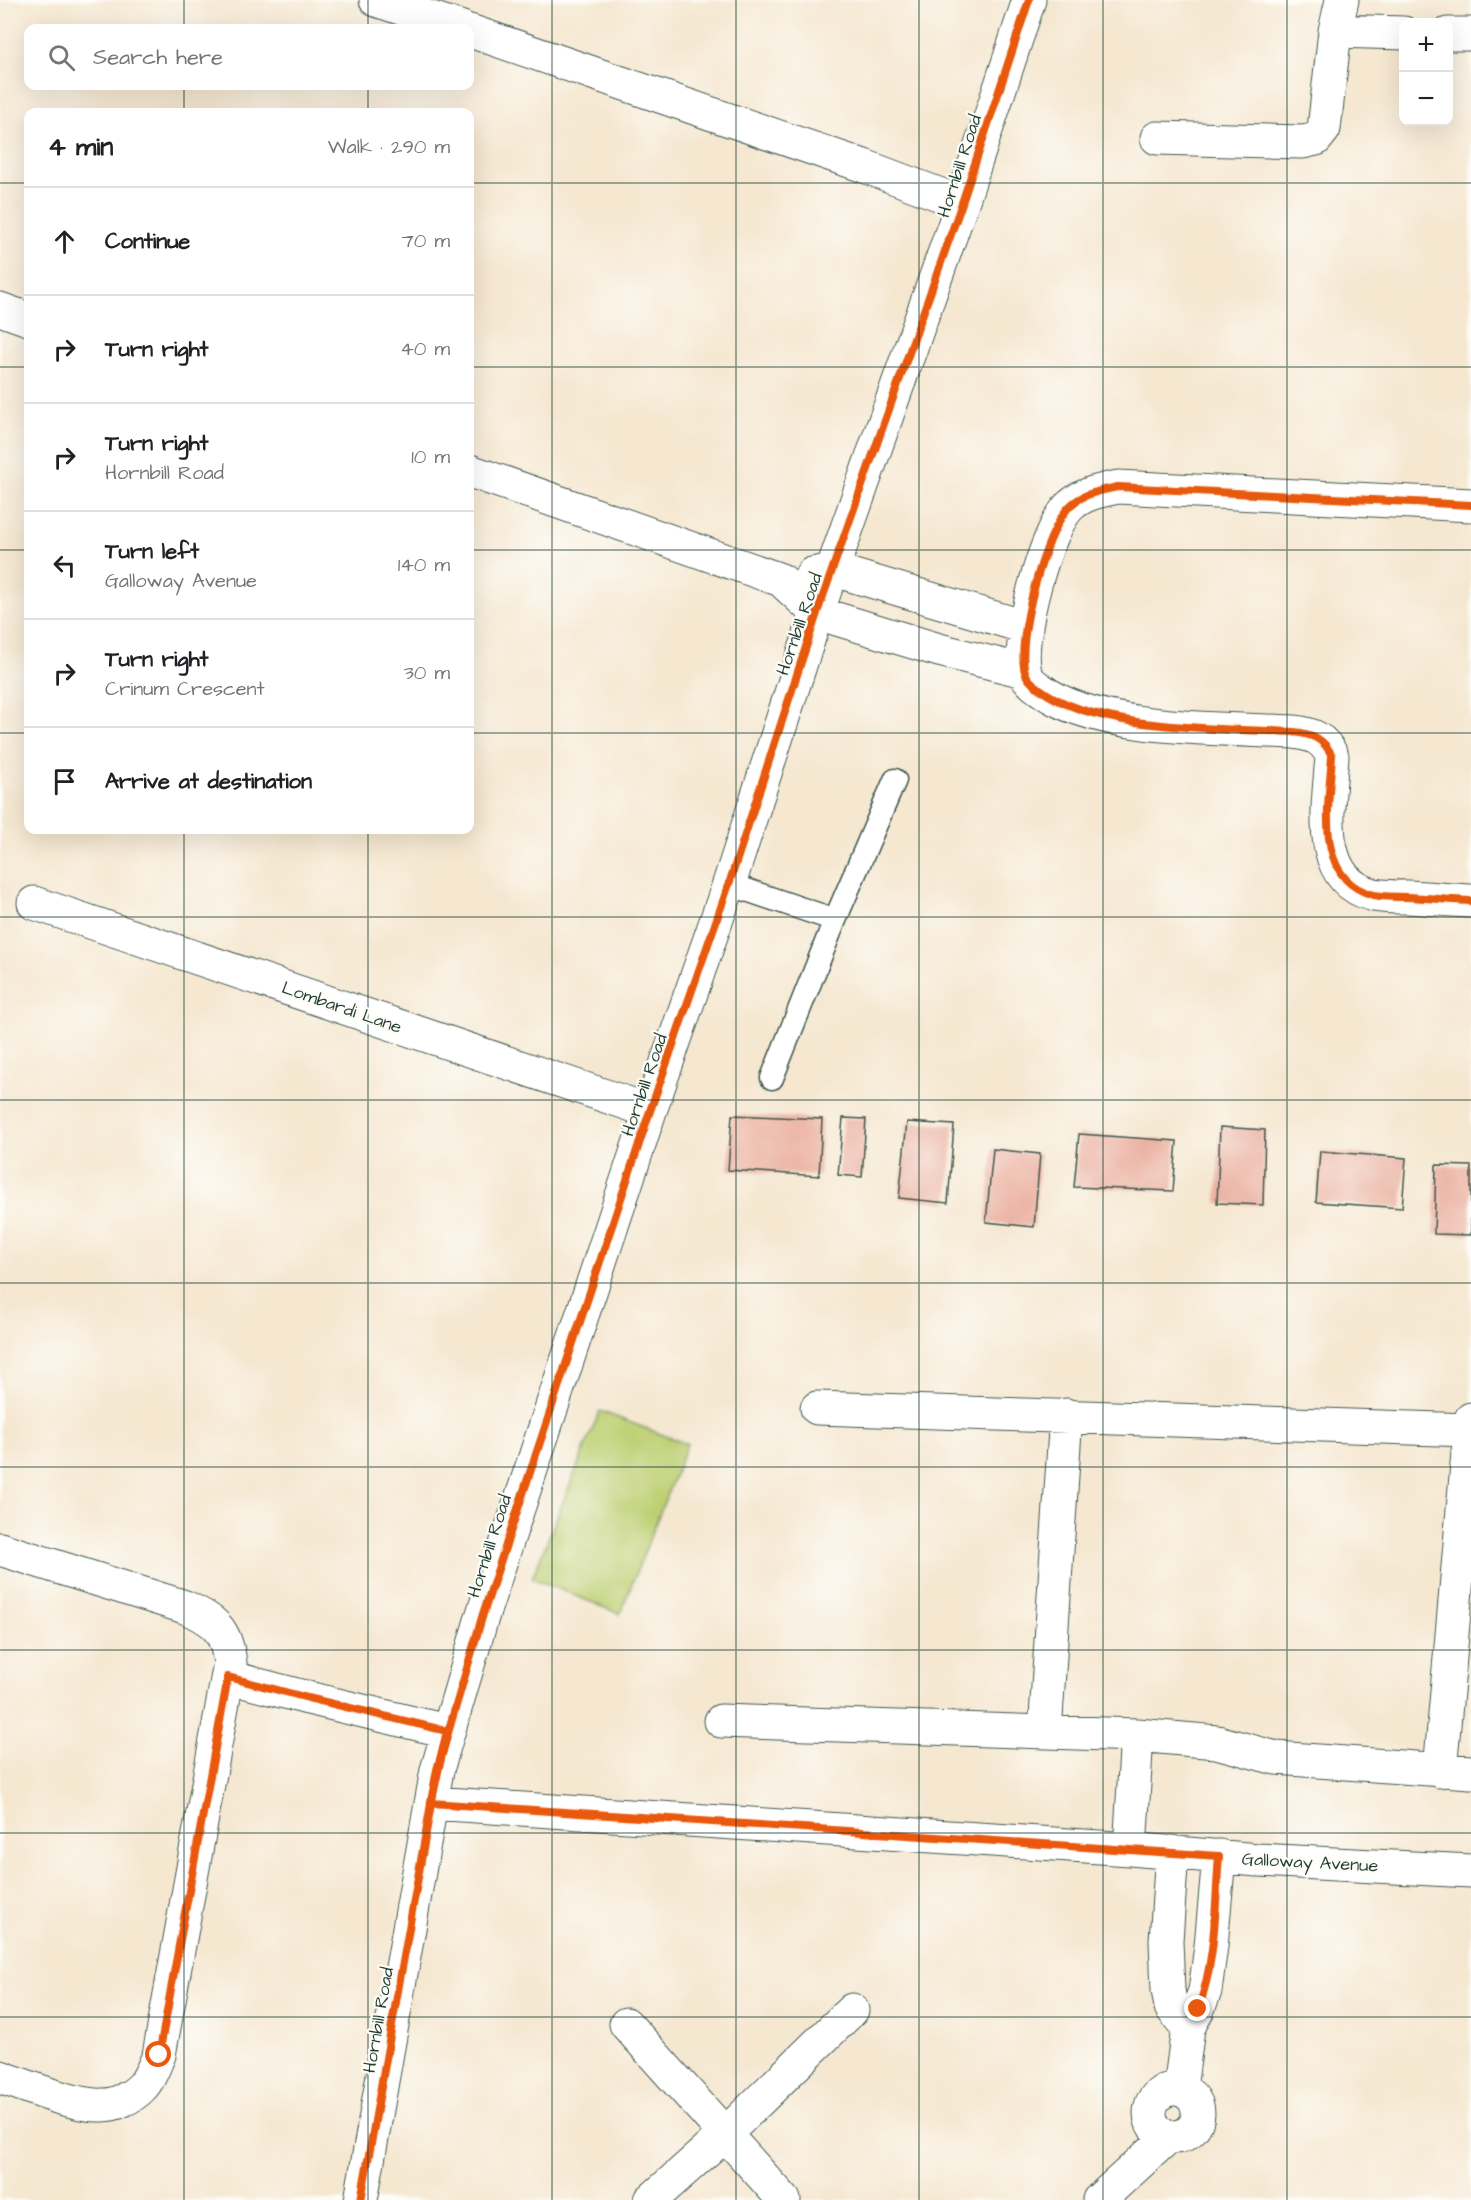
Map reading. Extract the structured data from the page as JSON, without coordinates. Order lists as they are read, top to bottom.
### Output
{
  "streets": {
    "street": ["Hornbill Road", "Lombardi Lane", "Galloway Avenue"]
  },
  "crossings": [
    ["Hornbill Road", "Lombardi Lane"],
    ["Hornbill Road", "Galloway Avenue"]
  ],
  "page": {
    "map_buttons": ["+", "−"],
    "search": "Search here",
    "heading": ["4 min", "Walk · 290 m"],
    "list": [
      ["Continue", "70 m"],
      ["Turn right", "40 m"],
      ["Turn right", "Hornbill Road", "10 m"],
      ["Turn left", "Galloway Avenue", "140 m"],
      ["Turn right", "Crinum Crescent", "30 m"],
      "Arrive at destination"
    ]
  }
}
